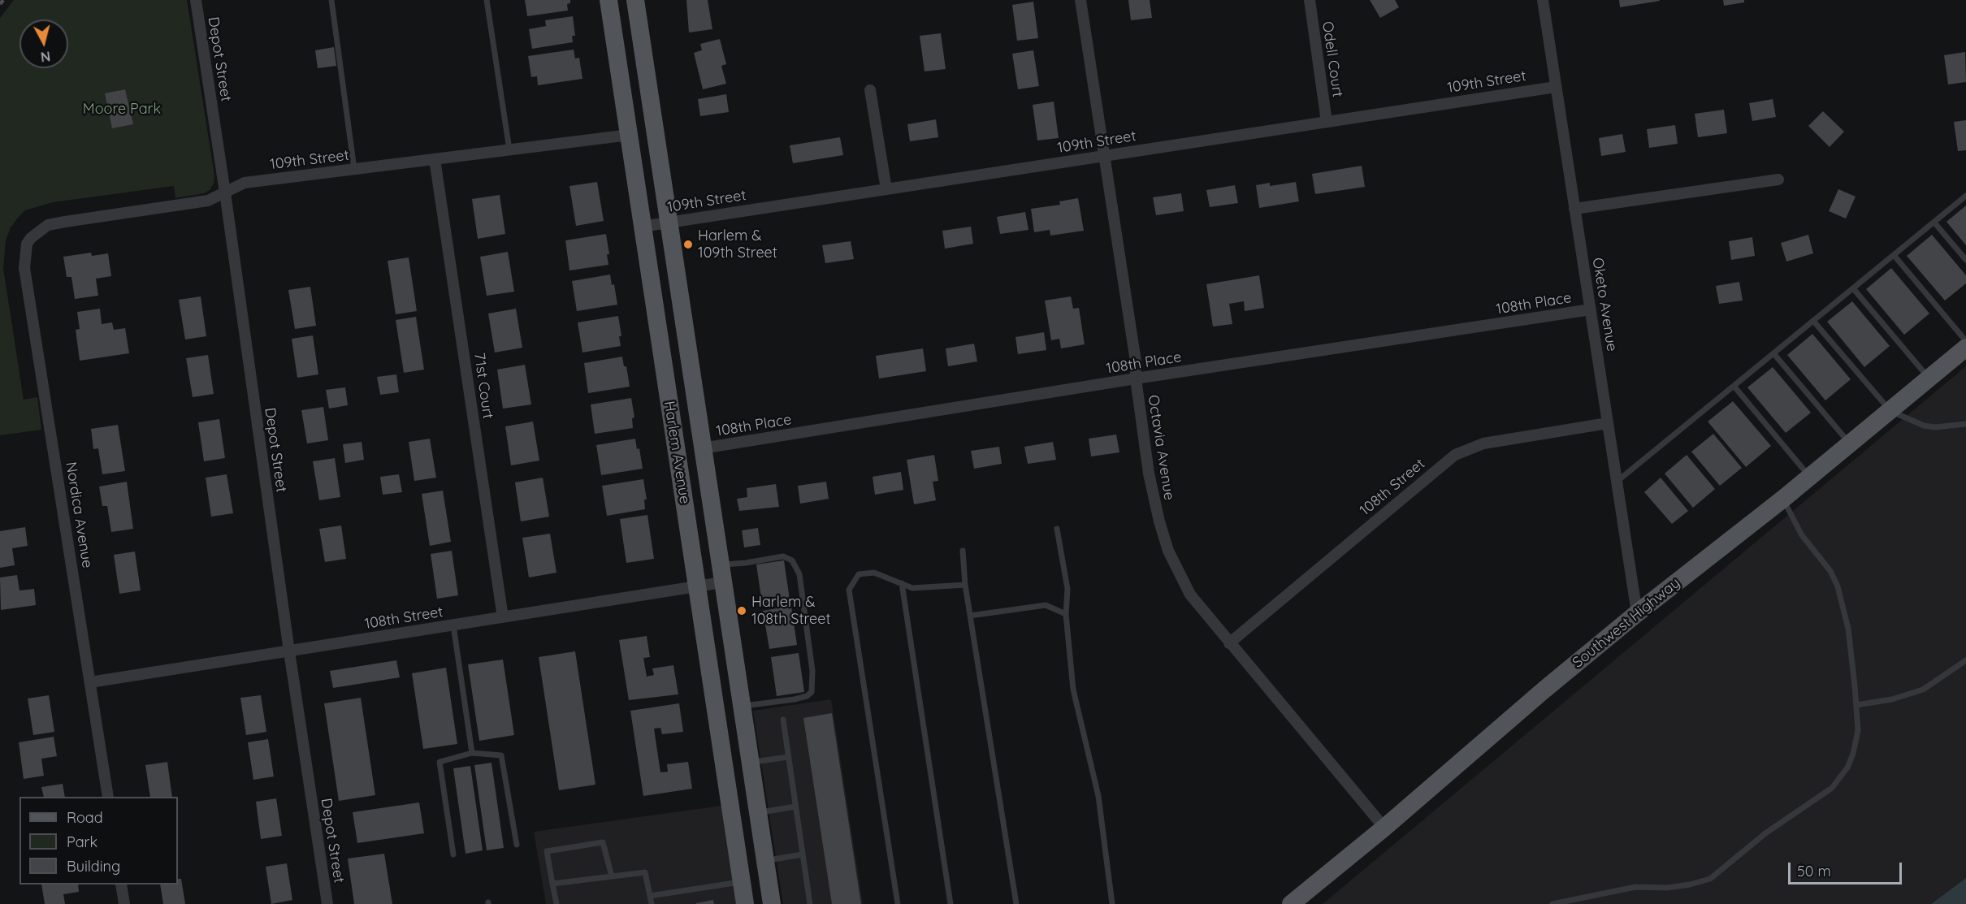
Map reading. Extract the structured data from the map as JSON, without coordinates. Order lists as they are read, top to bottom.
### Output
{
  "streets": {
    "main road": ["Harlem Avenue", "Southwest Highway"],
    "street": [
      "Depot Street",
      "Odell Court",
      "109th Street",
      "108th Place",
      "Oketo Avenue",
      "71st Court",
      "Octavia Avenue",
      "108th Street",
      "Nordica Avenue"
    ]
  },
  "crossings": [
    ["Depot Street", "109th Street"],
    ["Depot Street", "108th Street"],
    ["Odell Court", "109th Street"],
    ["109th Street", "Oketo Avenue"],
    ["109th Street", "71st Court"],
    ["109th Street", "Octavia Avenue"],
    ["109th Street", "Harlem Avenue"],
    ["109th Street", "Nordica Avenue"],
    ["108th Place", "Oketo Avenue"],
    ["108th Place", "Octavia Avenue"],
    ["108th Place", "Harlem Avenue"],
    ["Oketo Avenue", "108th Street"],
    ["Oketo Avenue", "Southwest Highway"],
    ["71st Court", "108th Street"],
    ["Octavia Avenue", "108th Street"],
    ["Octavia Avenue", "Southwest Highway"],
    ["Harlem Avenue", "108th Street"],
    ["108th Street", "Nordica Avenue"]
  ],
  "parks": ["Moore Park"],
  "places": ["Harlem & 109th Street", "Harlem & 108th Street"],
  "legend": ["Road", "Park", "Building"],
  "scale_bar": "50 m",
  "north": "bottom"
}
